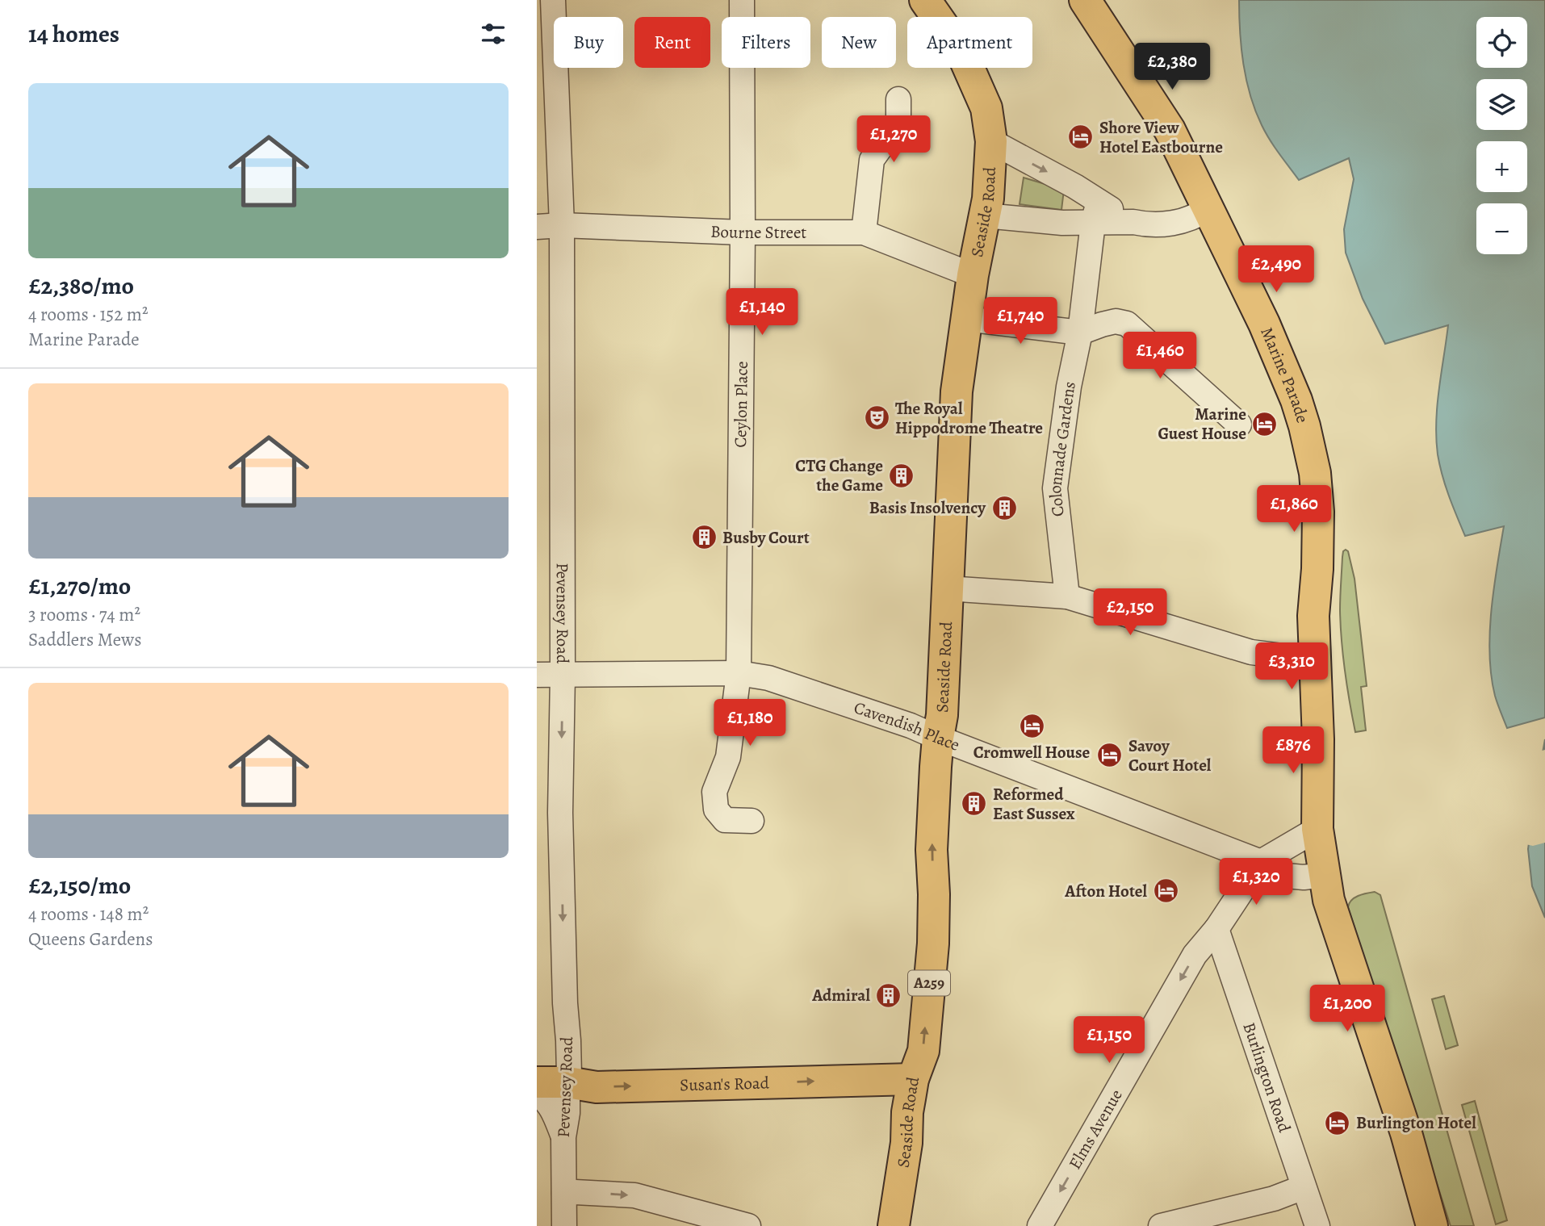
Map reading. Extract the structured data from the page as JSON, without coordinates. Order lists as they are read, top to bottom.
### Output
{
  "streets": {
    "main road": [
      "Seaside Road",
      "Marine Parade",
      "A259",
      "Susan's Road"
    ],
    "street": [
      "Bourne Street",
      "Ceylon Place",
      "Colonnade Gardens",
      "Pevensey Road",
      "Cavendish Place",
      "Burlington Road",
      "Elms Avenue"
    ]
  },
  "crossings": [
    ["Seaside Road", "Bourne Street"],
    ["Seaside Road", "Cavendish Place"],
    ["Seaside Road", "Susan's Road"],
    ["Bourne Street", "Ceylon Place"],
    ["Bourne Street", "Pevensey Road"],
    ["Marine Parade", "Cavendish Place"],
    ["Ceylon Place", "Cavendish Place"],
    ["Pevensey Road", "Cavendish Place"],
    ["Pevensey Road", "Susan's Road"],
    ["Cavendish Place", "Elms Avenue"],
    ["Burlington Road", "Elms Avenue"]
  ],
  "one_way": ["Susan's Road", "Elms Avenue"],
  "places": {
    "hotel": [
      "Shore View Hotel Eastbourne",
      "Marine Guest House",
      "Cromwell House",
      "Savoy Court Hotel",
      "Afton Hotel",
      "Burlington Hotel"
    ],
    "theatre": ["The Royal Hippodrome Theatre"],
    "building": [
      "CTG Change the Game",
      "Basis Insolvency",
      "Busby Court",
      "Reformed East Sussex",
      "Admiral"
    ]
  },
  "page": {
    "heading": "14 homes",
    "map_buttons": ["+", "−"],
    "chip": [
      "Buy",
      "Rent",
      "Filters",
      "New",
      "Apartment"
    ],
    "price": [
      "£2,380",
      "£1,270",
      "£2,490",
      "£1,140",
      "£1,740",
      "£1,460",
      "£1,860",
      "£2,150",
      "£3,310",
      "£1,180",
      "£876",
      "£1,320",
      "£1,200",
      "£1,150"
    ],
    "list": [
      {
        "name": "£2,380/mo",
        "note": "4 rooms · 152 m² · Marine Parade"
      },
      {
        "name": "£1,270/mo",
        "note": "3 rooms · 74 m² · Saddlers Mews"
      },
      {
        "name": "£2,150/mo",
        "note": "4 rooms · 148 m² · Queens Gardens"
      }
    ]
  }
}
